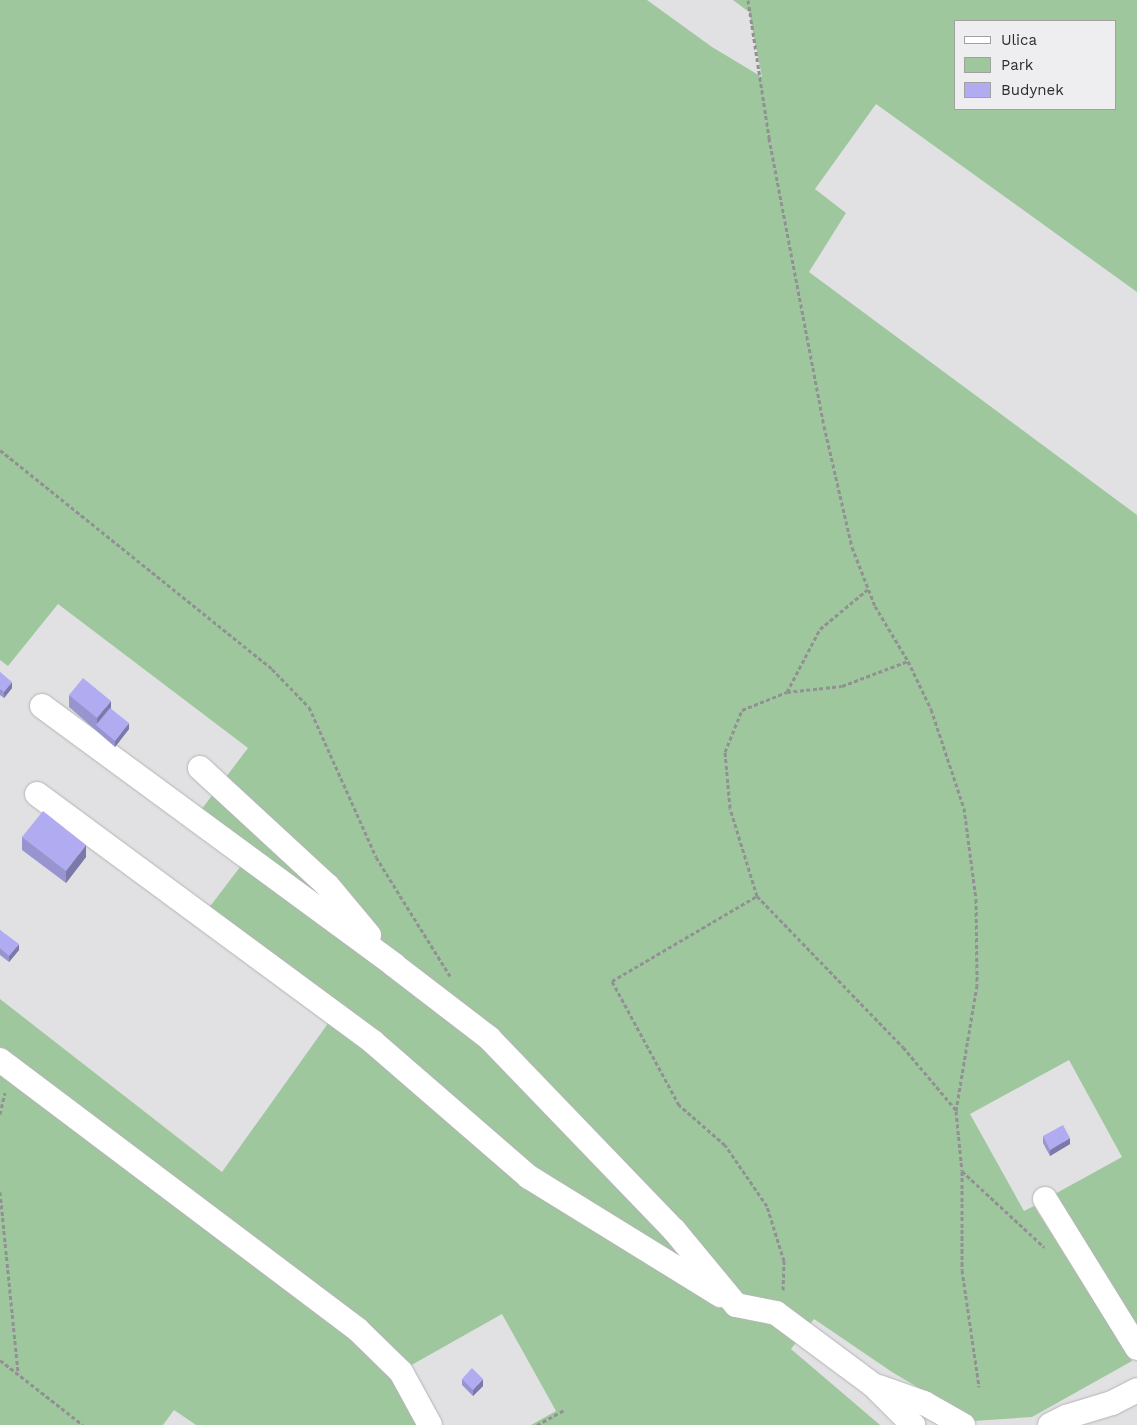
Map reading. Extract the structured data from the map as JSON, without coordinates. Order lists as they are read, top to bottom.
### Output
{
  "legend": ["Ulica", "Park", "Budynek"]
}
